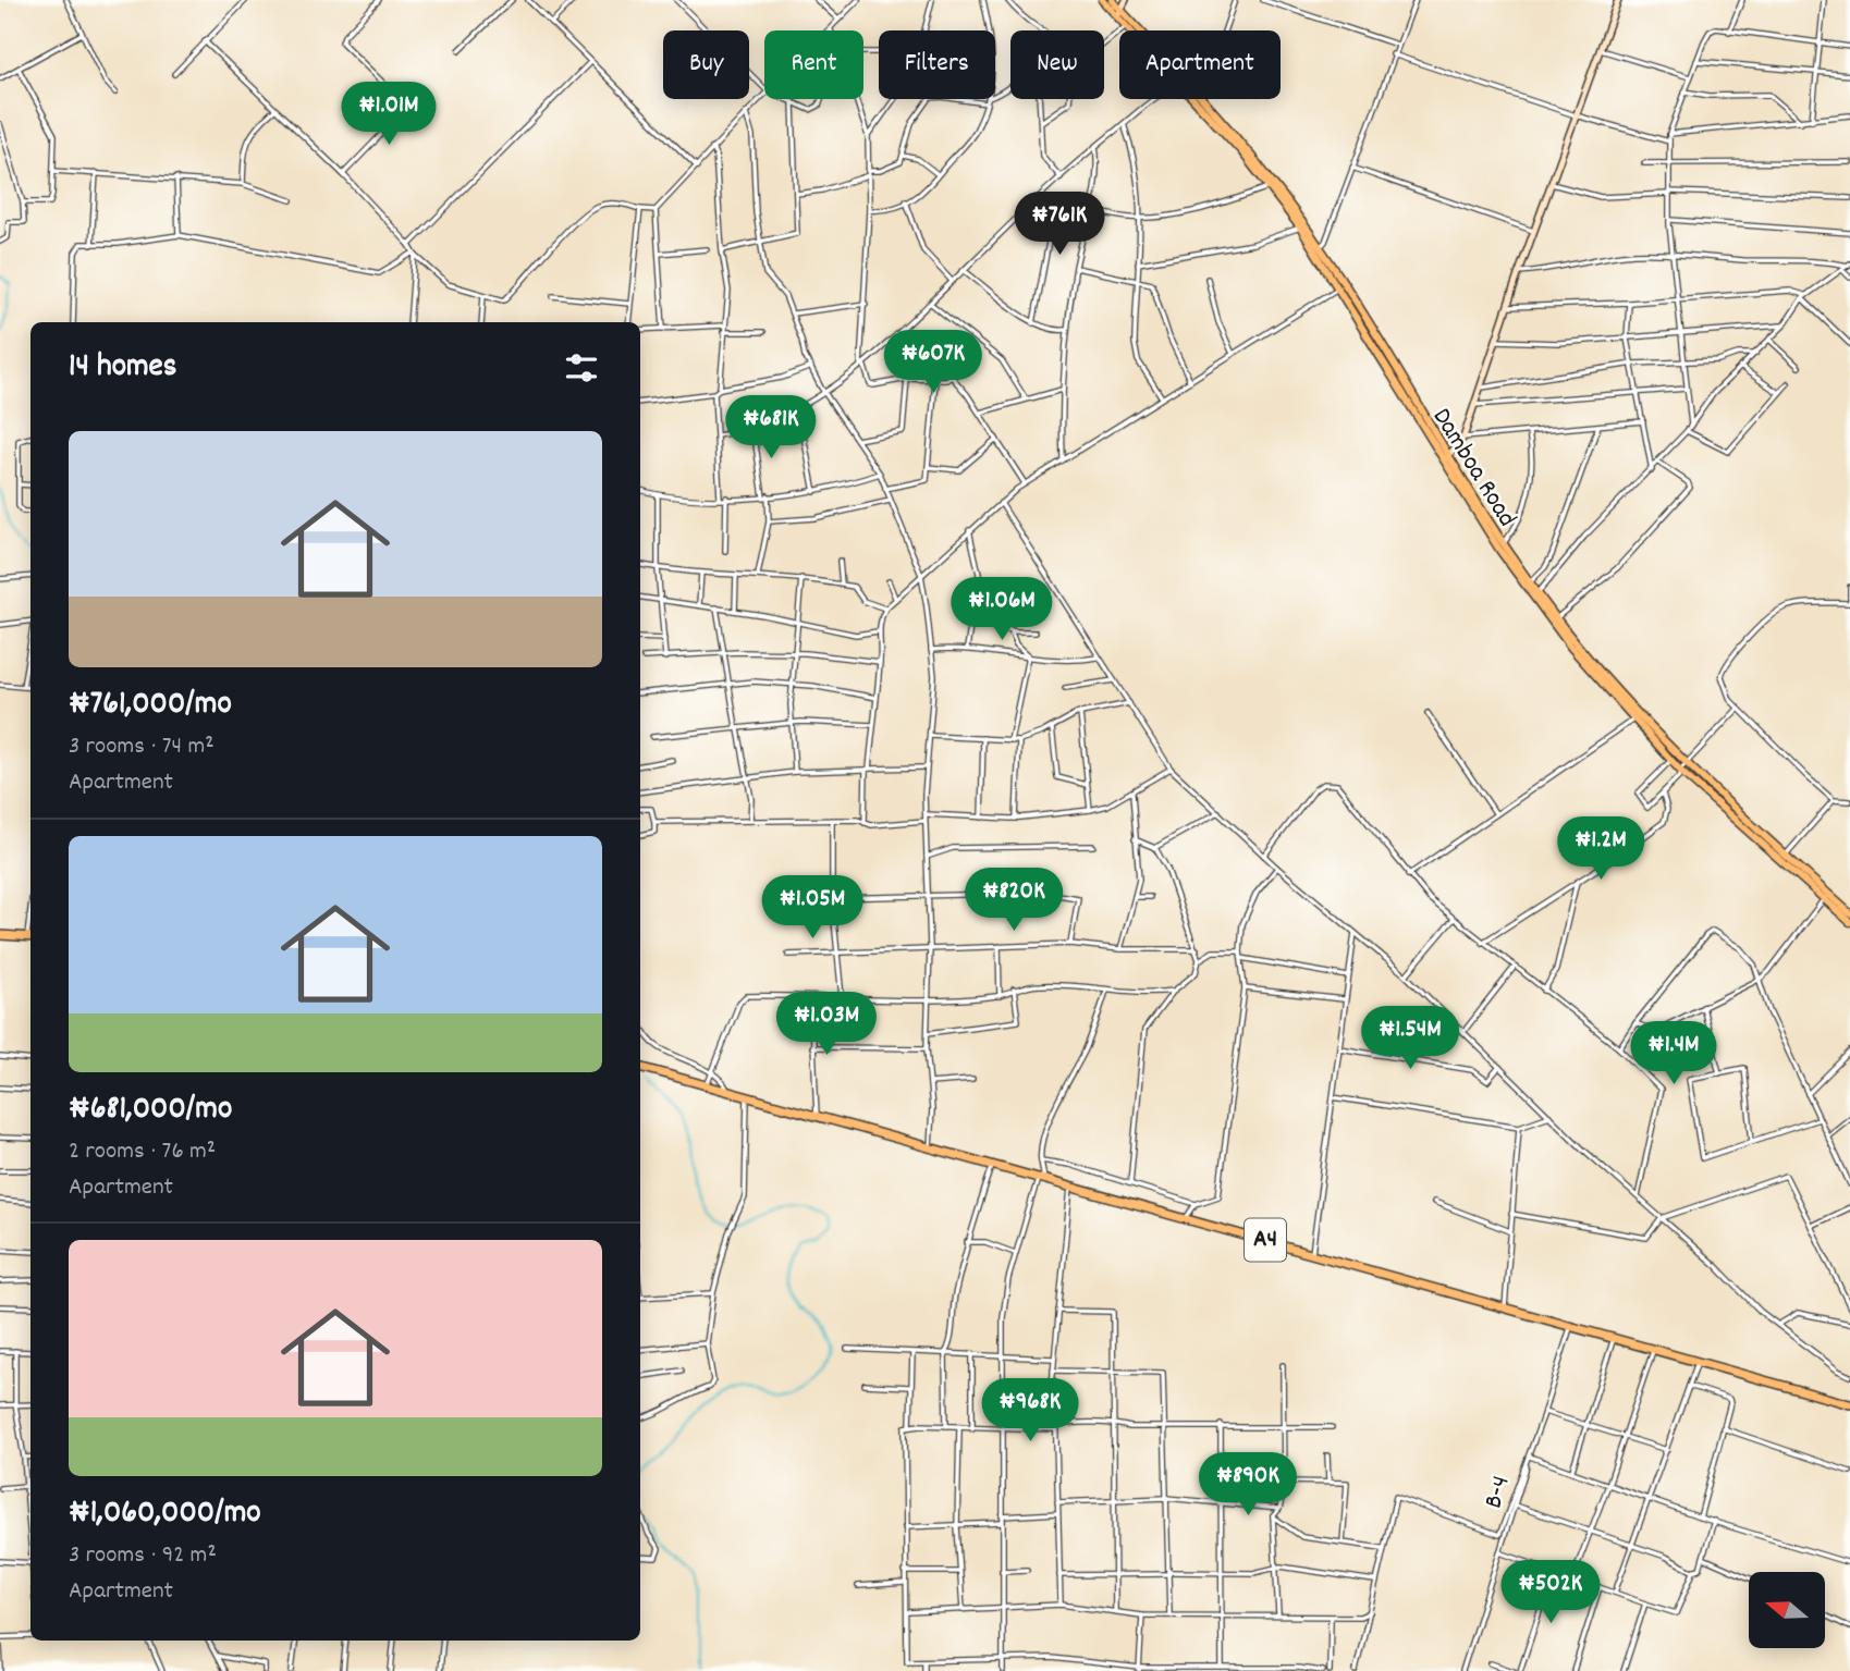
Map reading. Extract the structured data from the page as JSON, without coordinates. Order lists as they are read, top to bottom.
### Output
{
  "streets": {
    "highway": ["A4"],
    "main road": ["Damboa Road"],
    "street": ["B-4"]
  },
  "crossings": [
    ["A4", "B-4"]
  ],
  "north": "left",
  "page": {
    "chip": [
      "Buy",
      "Rent",
      "Filters",
      "New",
      "Apartment"
    ],
    "price": [
      "₦1.01M",
      "₦761K",
      "₦607K",
      "₦681K",
      "₦1.06M",
      "₦1.2M",
      "₦820K",
      "₦1.05M",
      "₦1.03M",
      "₦1.54M",
      "₦1.4M",
      "₦968K",
      "₦890K",
      "₦502K"
    ],
    "heading": "14 homes",
    "list": [
      {
        "name": "₦761,000/mo",
        "note": "3 rooms · 74 m² · Apartment"
      },
      {
        "name": "₦681,000/mo",
        "note": "2 rooms · 76 m² · Apartment"
      },
      {
        "name": "₦1,060,000/mo",
        "note": "3 rooms · 92 m² · Apartment"
      }
    ]
  }
}
